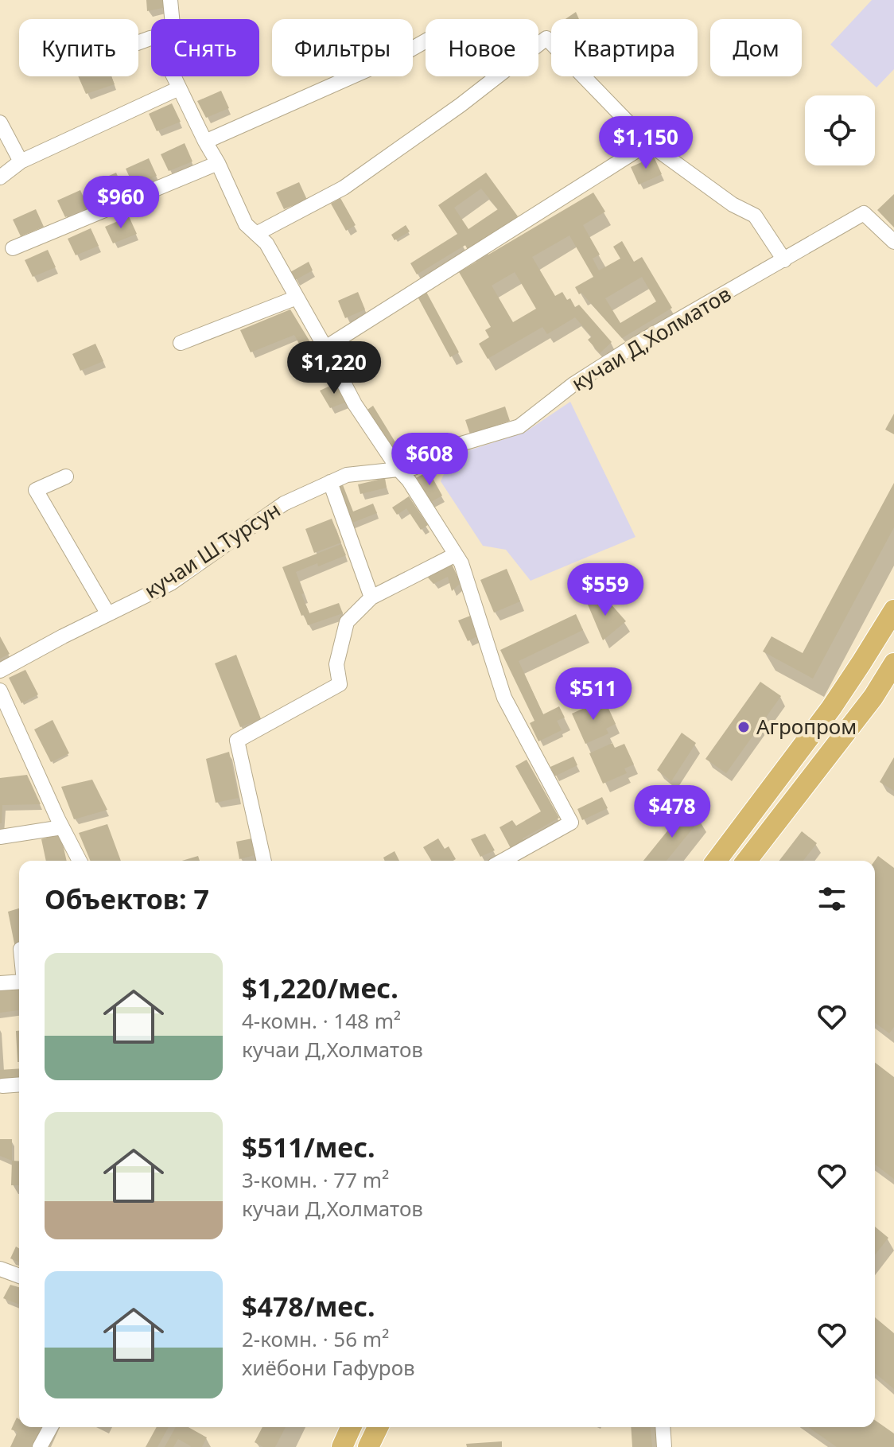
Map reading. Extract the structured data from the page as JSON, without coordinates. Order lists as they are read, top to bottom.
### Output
{
  "streets": {
    "street": ["кучаи Д,Холматов", "кучаи Ш.Турсун"]
  },
  "crossings": [
    ["кучаи Д,Холматов", "кучаи Ш.Турсун"]
  ],
  "places": ["Агропром"],
  "page": {
    "chip": [
      "Купить",
      "Снять",
      "Фильтры",
      "Новое",
      "Квартира",
      "Дом"
    ],
    "price": [
      "$1,150",
      "$960",
      "$1,220",
      "$608",
      "$559",
      "$511",
      "$478"
    ],
    "heading": "Объектов: 7",
    "list": [
      {
        "name": "$1,220/мес.",
        "note": "4-комн. · 148 m² · кучаи Д,Холматов"
      },
      {
        "name": "$511/мес.",
        "note": "3-комн. · 77 m² · кучаи Д,Холматов"
      },
      {
        "name": "$478/мес.",
        "note": "2-комн. · 56 m² · хиёбони Гафуров"
      }
    ]
  }
}
